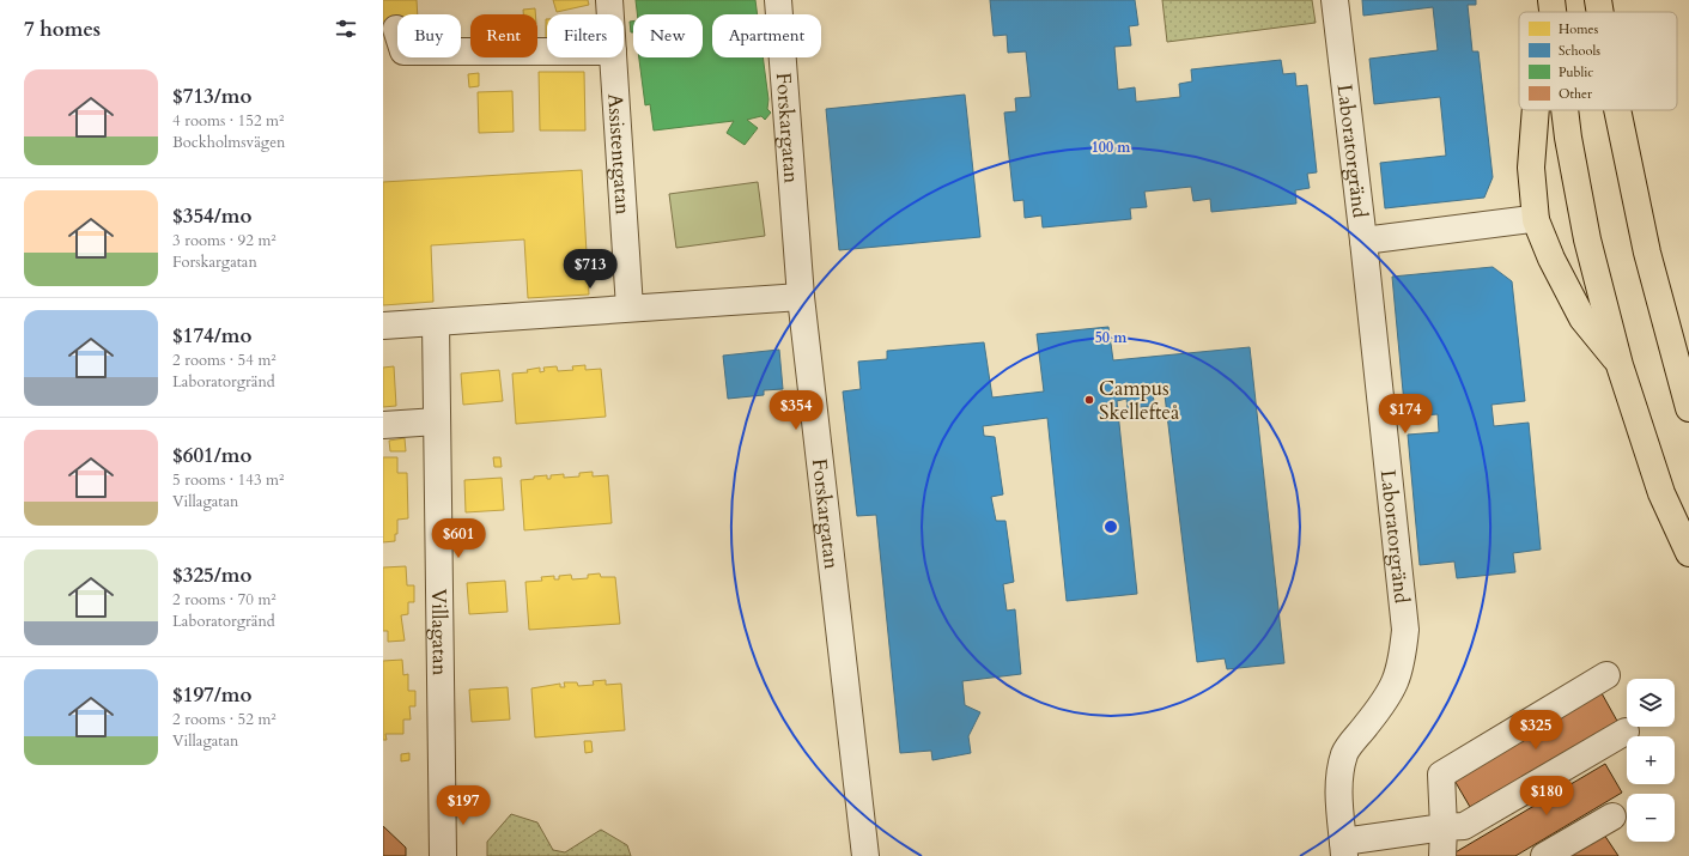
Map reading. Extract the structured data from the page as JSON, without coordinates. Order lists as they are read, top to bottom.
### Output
{
  "streets": {
    "street": [
      "Forskargatan",
      "Laboratorgränd",
      "Assistentgatan",
      "Villagatan"
    ]
  },
  "places": ["Campus Skellefteå"],
  "legend": [
    "Homes",
    "Schools",
    "Public",
    "Other"
  ],
  "page": {
    "heading": "7 homes",
    "chip": [
      "Buy",
      "Rent",
      "Filters",
      "New",
      "Apartment"
    ],
    "list": [
      {
        "name": "$713/mo",
        "note": "4 rooms · 152 m² · Bockholmsvägen"
      },
      {
        "name": "$354/mo",
        "note": "3 rooms · 92 m² · Forskargatan"
      },
      {
        "name": "$174/mo",
        "note": "2 rooms · 54 m² · Laboratorgränd"
      },
      {
        "name": "$601/mo",
        "note": "5 rooms · 143 m² · Villagatan"
      },
      {
        "name": "$325/mo",
        "note": "2 rooms · 70 m² · Laboratorgränd"
      },
      {
        "name": "$197/mo",
        "note": "2 rooms · 52 m² · Villagatan"
      }
    ],
    "price": [
      "$713",
      "$354",
      "$174",
      "$601",
      "$325",
      "$180",
      "$197"
    ],
    "map_buttons": ["+", "−"]
  },
  "rings": ["100 m", "50 m"]
}
